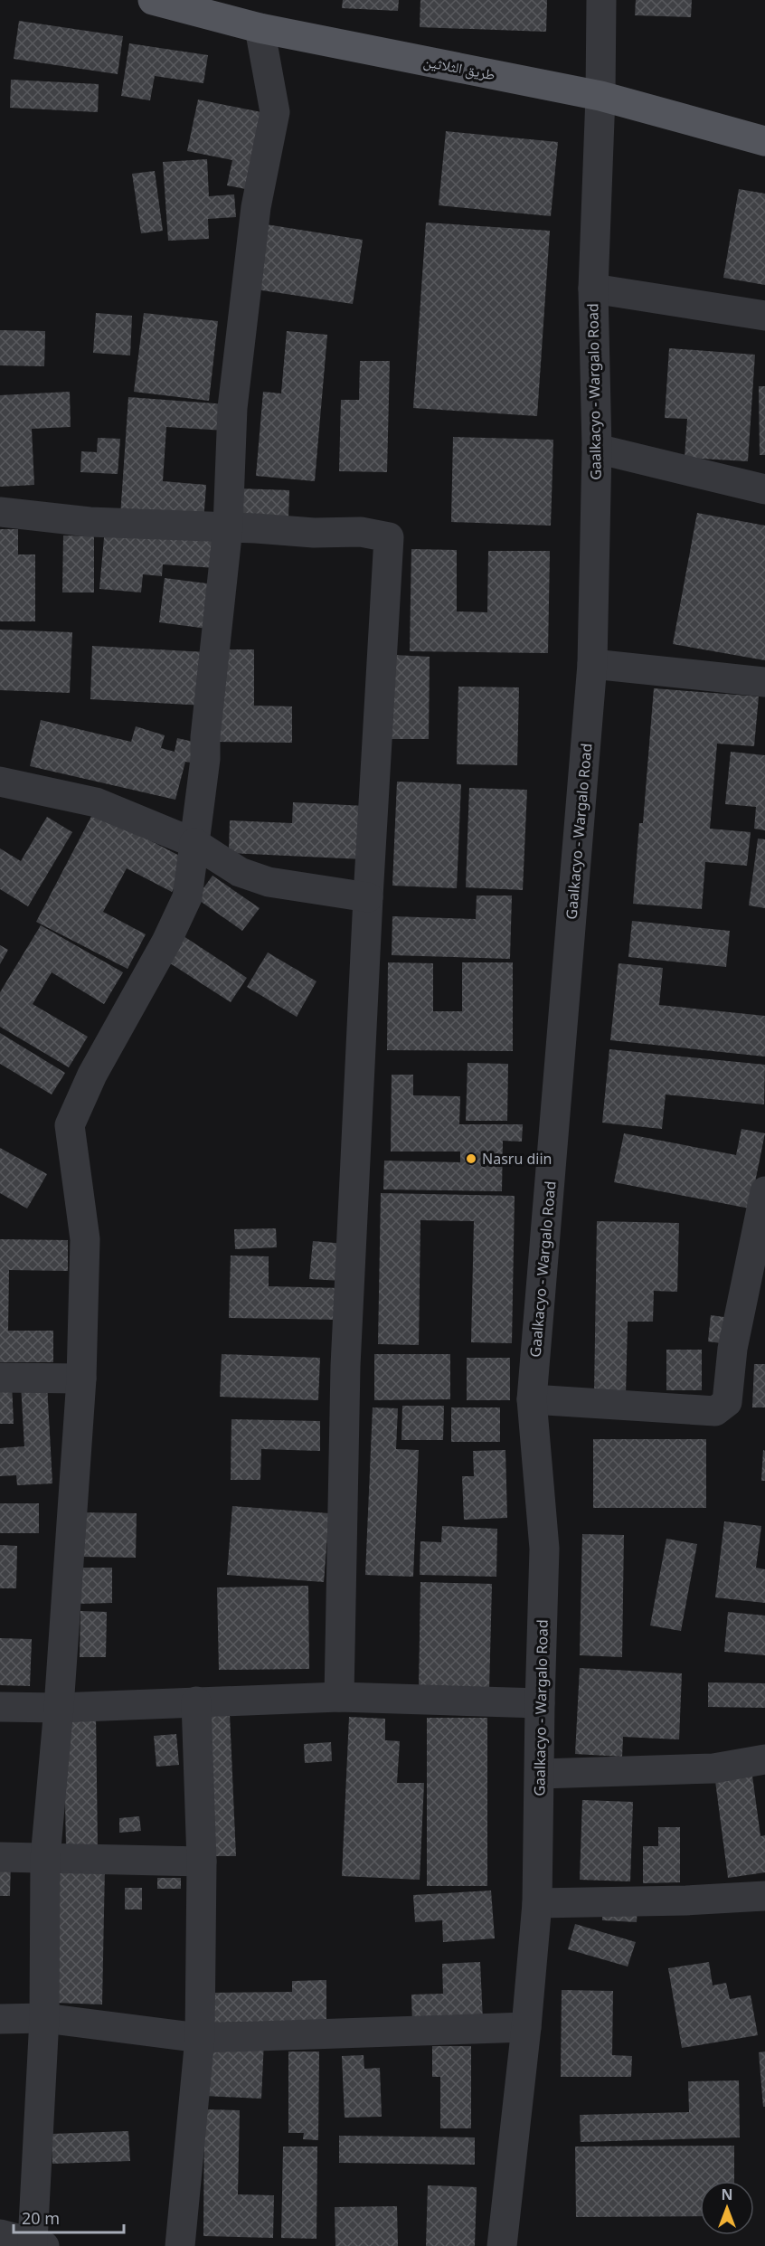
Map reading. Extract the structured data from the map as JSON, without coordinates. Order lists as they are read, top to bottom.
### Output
{
  "streets": {
    "main road": ["طريق الثلاثين"],
    "street": ["Gaalkacyo - Wargalo Road"]
  },
  "crossings": [
    ["طريق الثلاثين", "Gaalkacyo - Wargalo Road"]
  ],
  "places": ["Nasru diin"],
  "scale_bar": "20 m",
  "north": "top"
}
